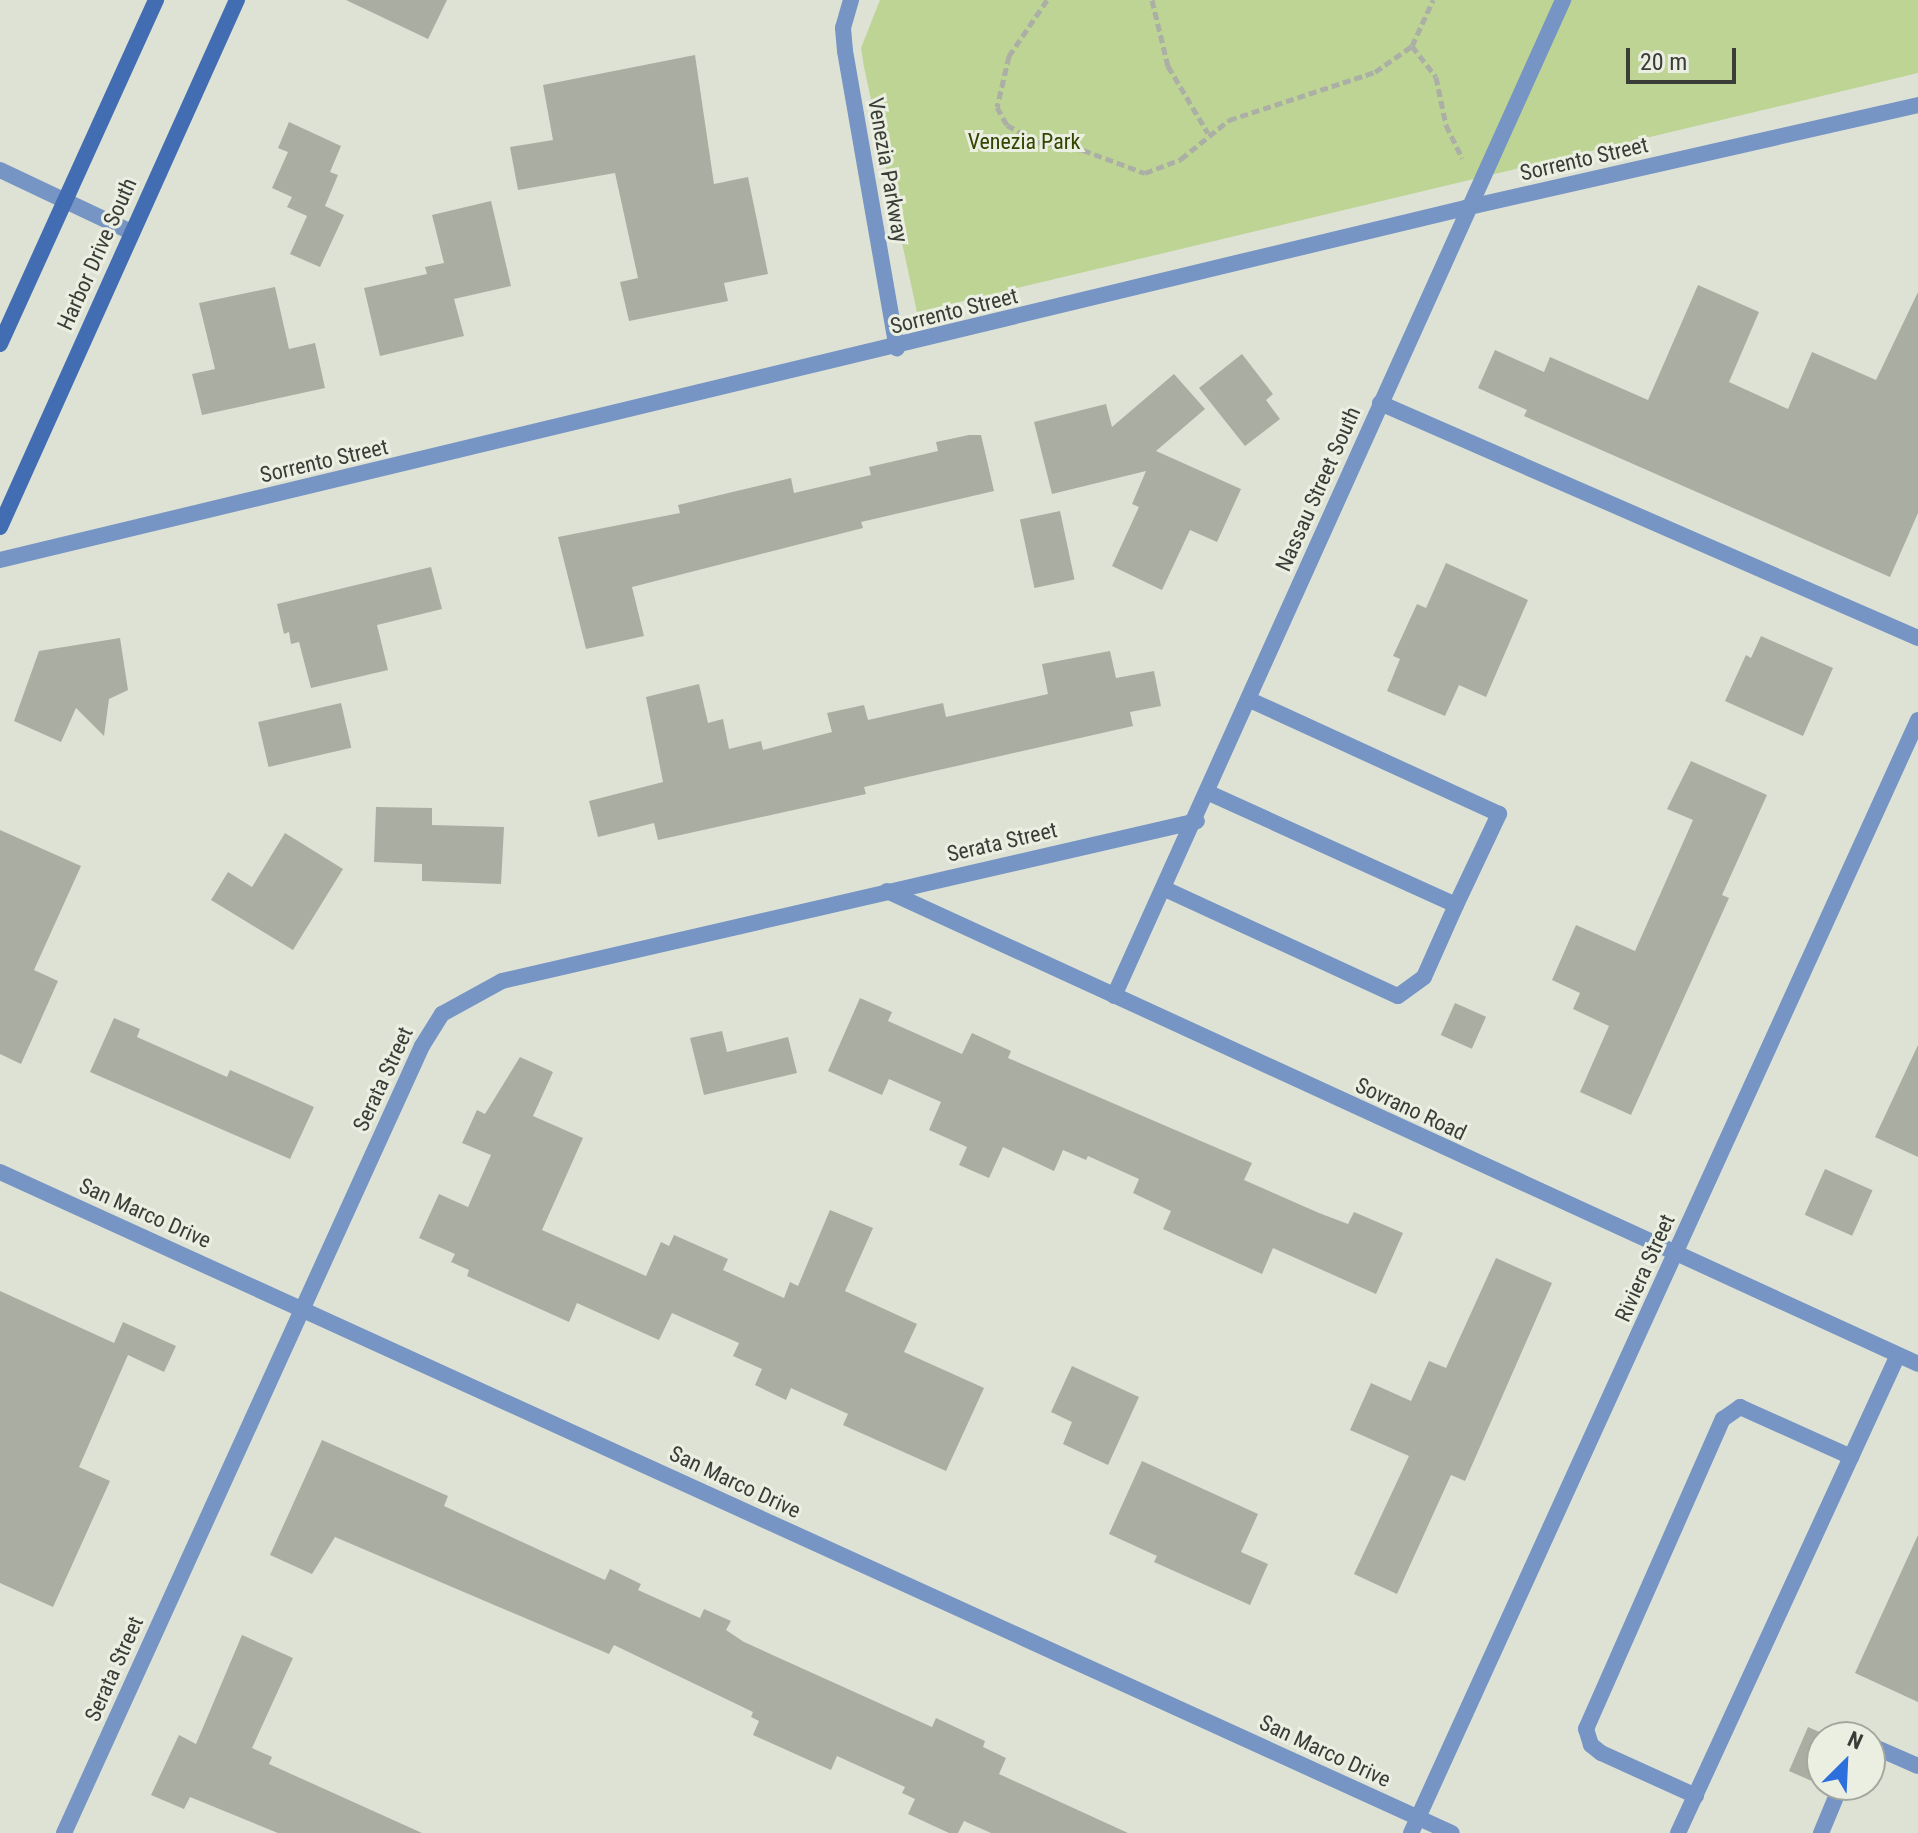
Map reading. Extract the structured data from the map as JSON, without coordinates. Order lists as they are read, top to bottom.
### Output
{
  "streets": {
    "street": [
      "Sorrento Street",
      "Venezia Parkway",
      "Harbor Drive South",
      "Nassau Street South",
      "Serata Street",
      "Sovrano Road",
      "San Marco Drive",
      "Riviera Street"
    ]
  },
  "crossings": [
    ["Sorrento Street", "Venezia Parkway"],
    ["Sorrento Street", "Nassau Street South"],
    ["Nassau Street South", "Serata Street"],
    ["Nassau Street South", "Sovrano Road"],
    ["Serata Street", "Sovrano Road"],
    ["Serata Street", "San Marco Drive"],
    ["Sovrano Road", "Riviera Street"],
    ["San Marco Drive", "Riviera Street"]
  ],
  "parks": ["Venezia Park"],
  "scale_bar": "20 m",
  "north": "top right"
}
